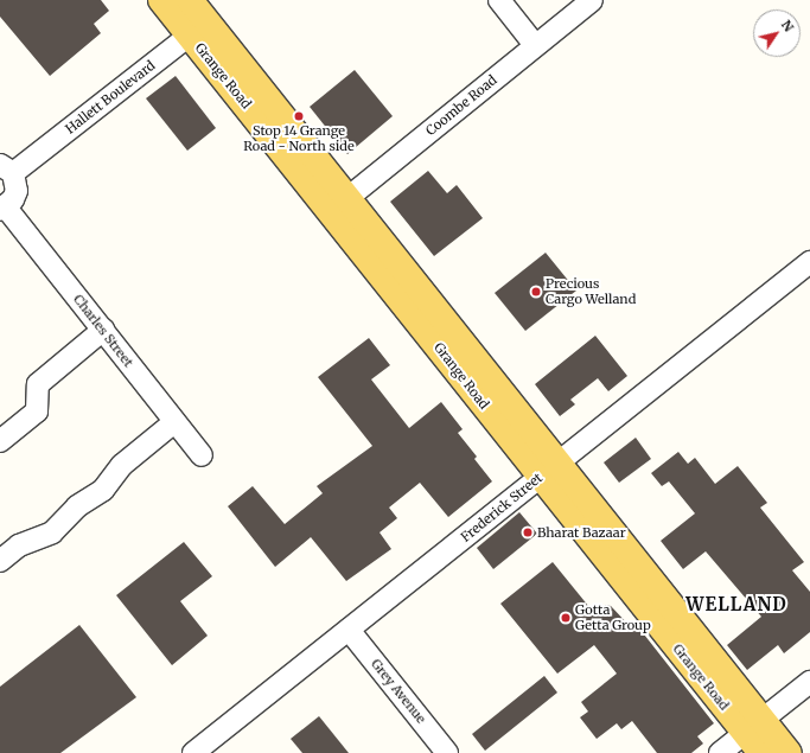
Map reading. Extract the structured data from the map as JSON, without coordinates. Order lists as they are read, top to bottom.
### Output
{
  "streets": {
    "main road": ["Grange Road"],
    "street": [
      "Hallett Boulevard",
      "Coombe Road",
      "Charles Street",
      "Frederick Street",
      "Grey Avenue"
    ]
  },
  "crossings": [
    ["Grange Road", "Hallett Boulevard"],
    ["Grange Road", "Coombe Road"],
    ["Grange Road", "Frederick Street"],
    ["Frederick Street", "Grey Avenue"]
  ],
  "districts": ["WELLAND"],
  "places": [
    "Stop 14 Grange Road - North side",
    "Precious Cargo Welland",
    "Bharat Bazaar",
    "Gotta Getta Group"
  ],
  "north": "top right"
}
